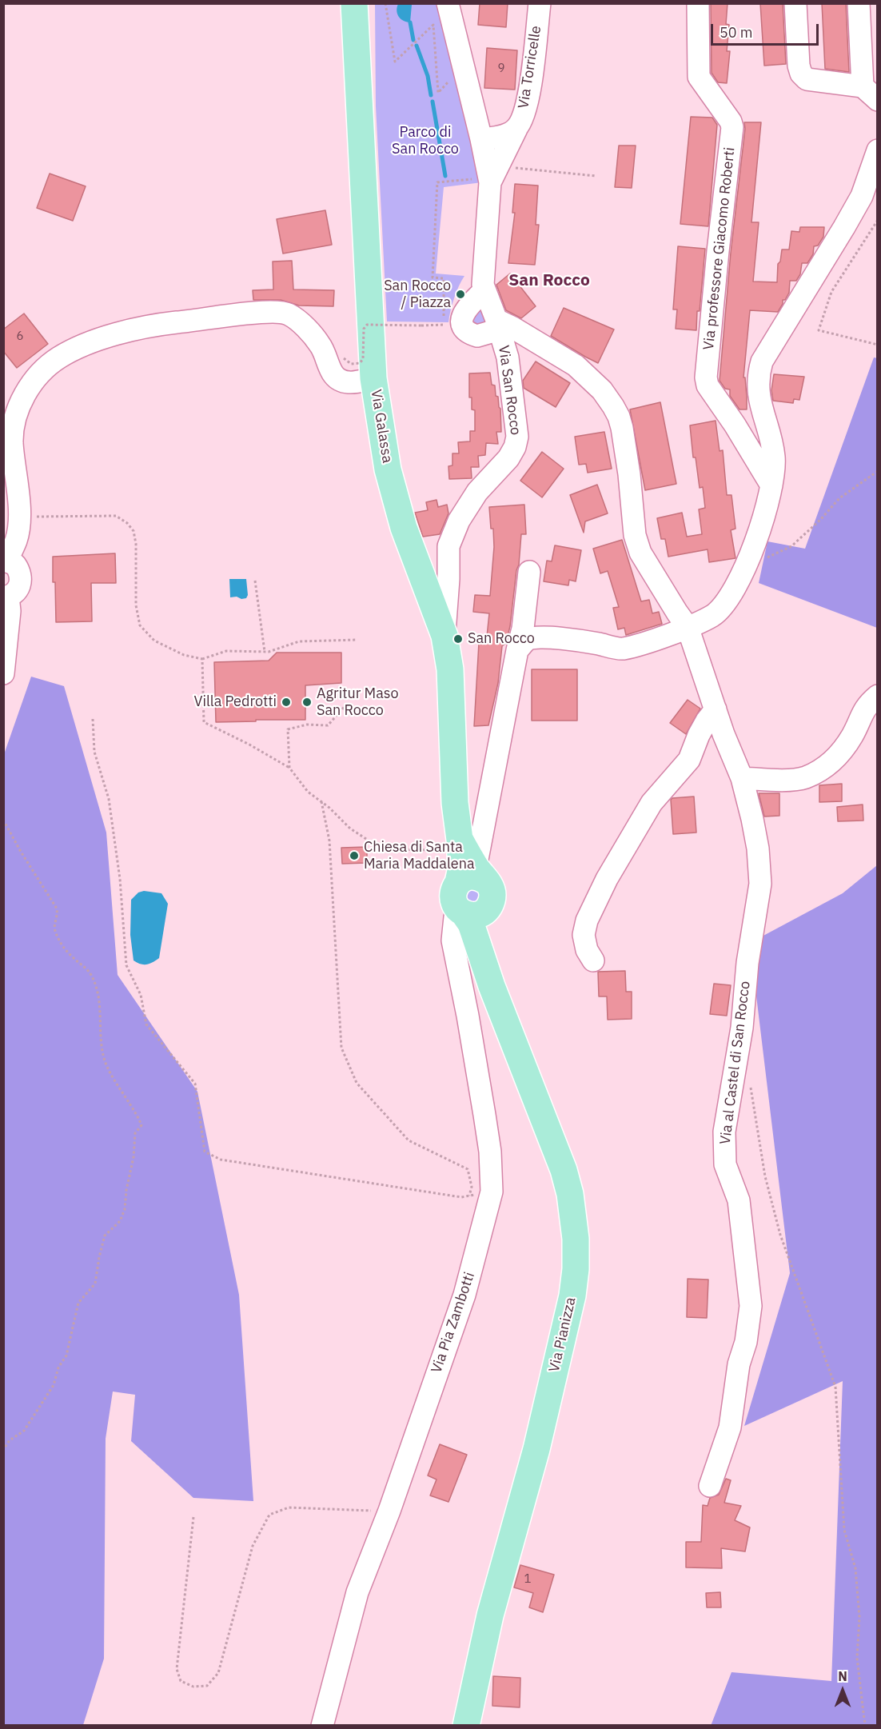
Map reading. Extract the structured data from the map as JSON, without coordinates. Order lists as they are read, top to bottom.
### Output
{
  "streets": {
    "main road": ["Via Galassa", "Via Pianizza"],
    "street": [
      "Via Torricelle",
      "Via professore Giacomo Roberti",
      "Via San Rocco",
      "Via al Castel di San Rocco",
      "Via Pia Zambotti"
    ]
  },
  "crossings": [
    ["Via Torricelle", "Via San Rocco"],
    ["Via San Rocco", "Via Galassa"],
    ["Via San Rocco", "Via al Castel di San Rocco"],
    ["Via Galassa", "Via Pianizza"],
    ["Via Pia Zambotti", "Via Pianizza"]
  ],
  "districts": ["San Rocco"],
  "parks": ["Parco di San Rocco"],
  "places": [
    "San Rocco / Piazza",
    "San Rocco",
    "Villa Pedrotti",
    "Agritur Maso San Rocco",
    "Chiesa di Santa Maria Maddalena"
  ],
  "house_numbers": ["9", "6", "1"],
  "scale_bar": "50 m",
  "north": "top"
}
